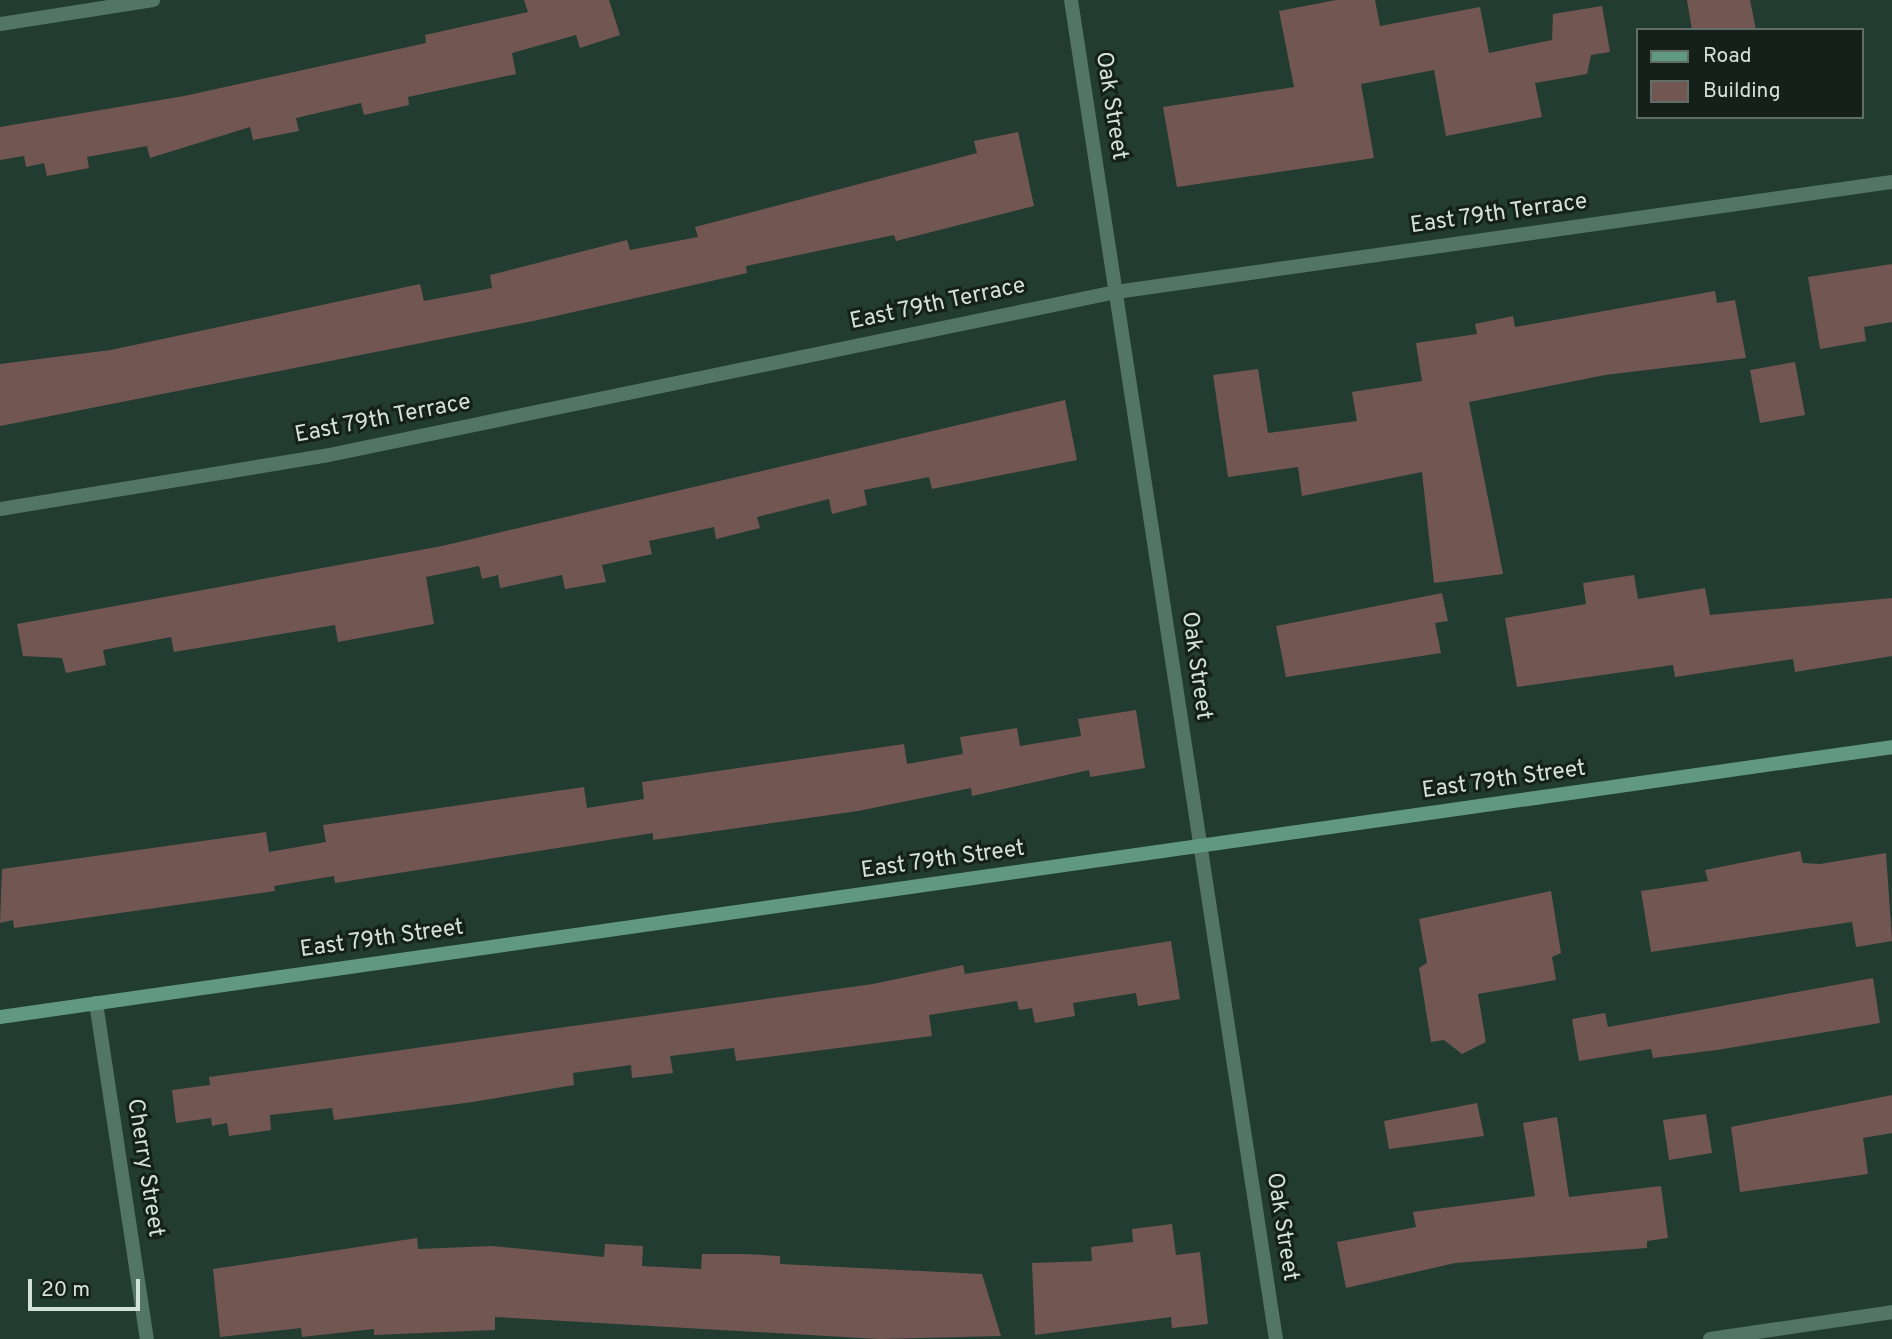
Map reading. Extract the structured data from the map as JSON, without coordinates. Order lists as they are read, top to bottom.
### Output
{
  "streets": {
    "street": [
      "Oak Street",
      "East 79th Terrace",
      "East 79th Street",
      "Cherry Street"
    ]
  },
  "crossings": [
    ["Oak Street", "East 79th Terrace"],
    ["Oak Street", "East 79th Street"],
    ["East 79th Street", "Cherry Street"]
  ],
  "legend": ["Road", "Building"],
  "scale_bar": "20 m"
}
